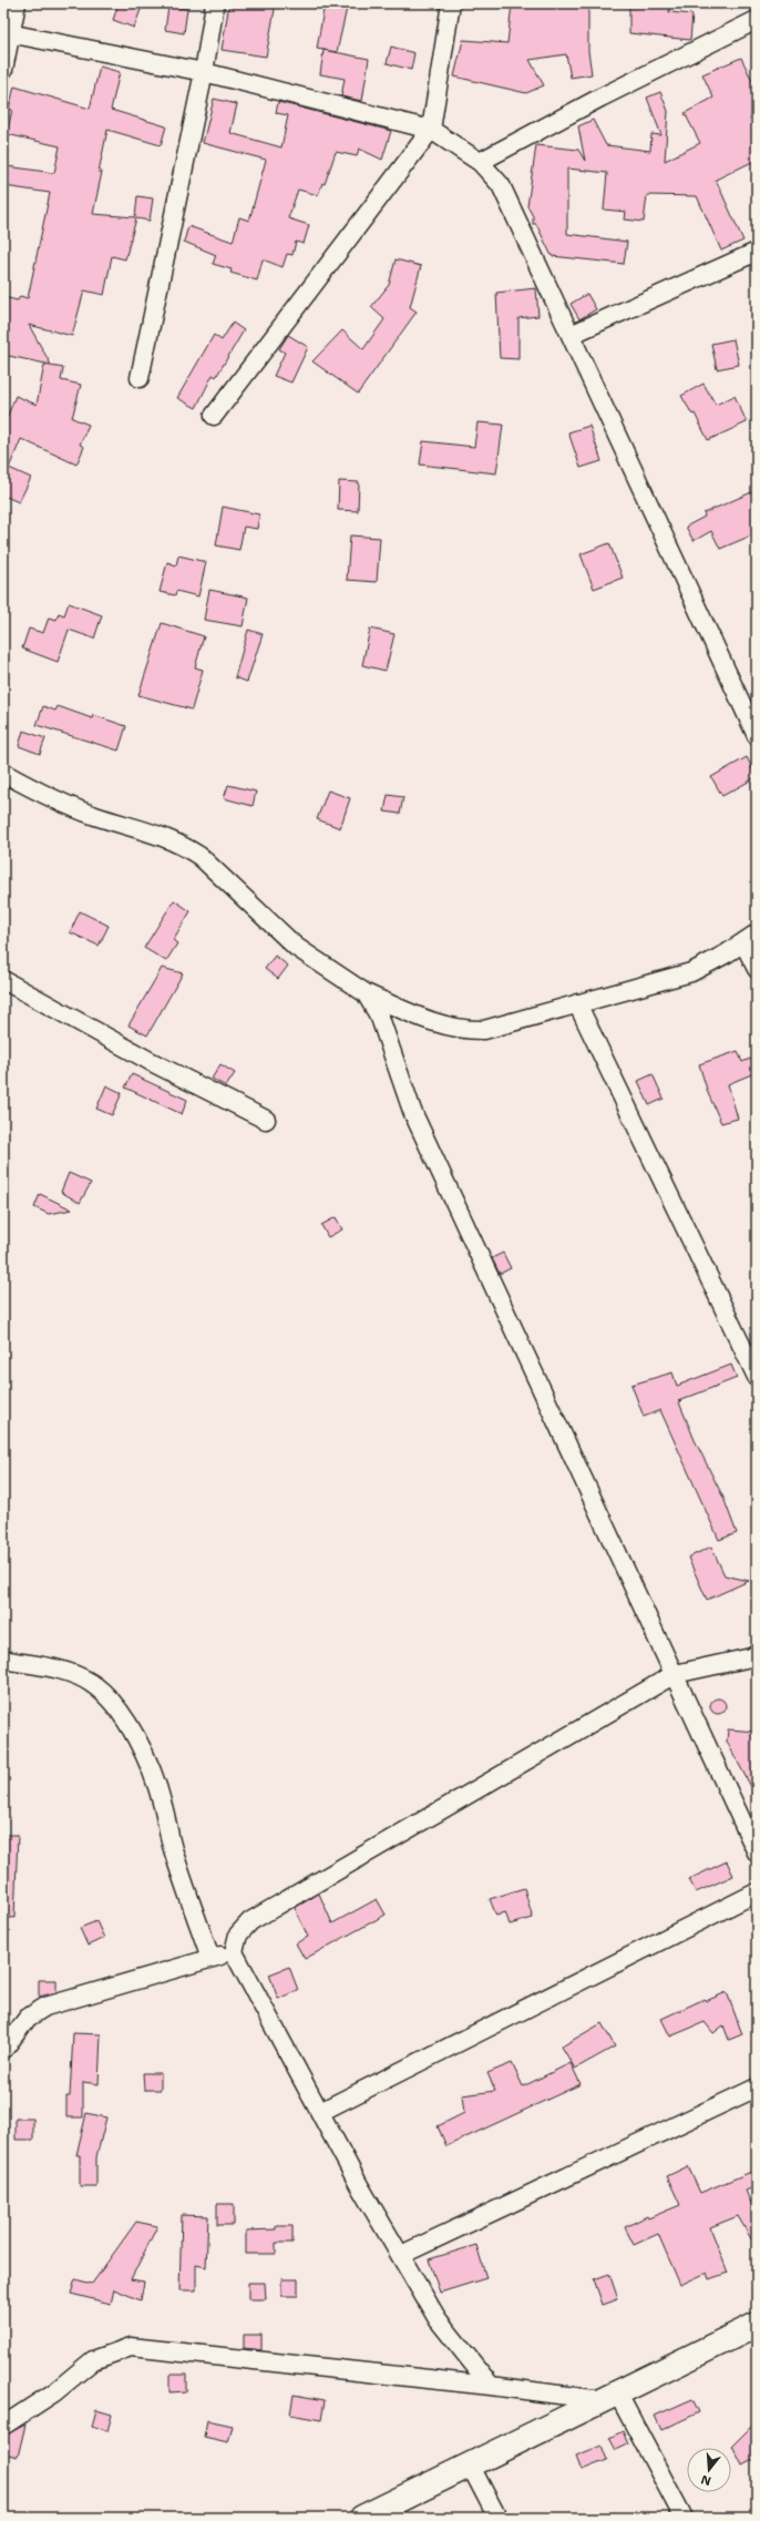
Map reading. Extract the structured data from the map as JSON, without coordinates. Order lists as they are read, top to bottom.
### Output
{
  "north": "bottom"
}
